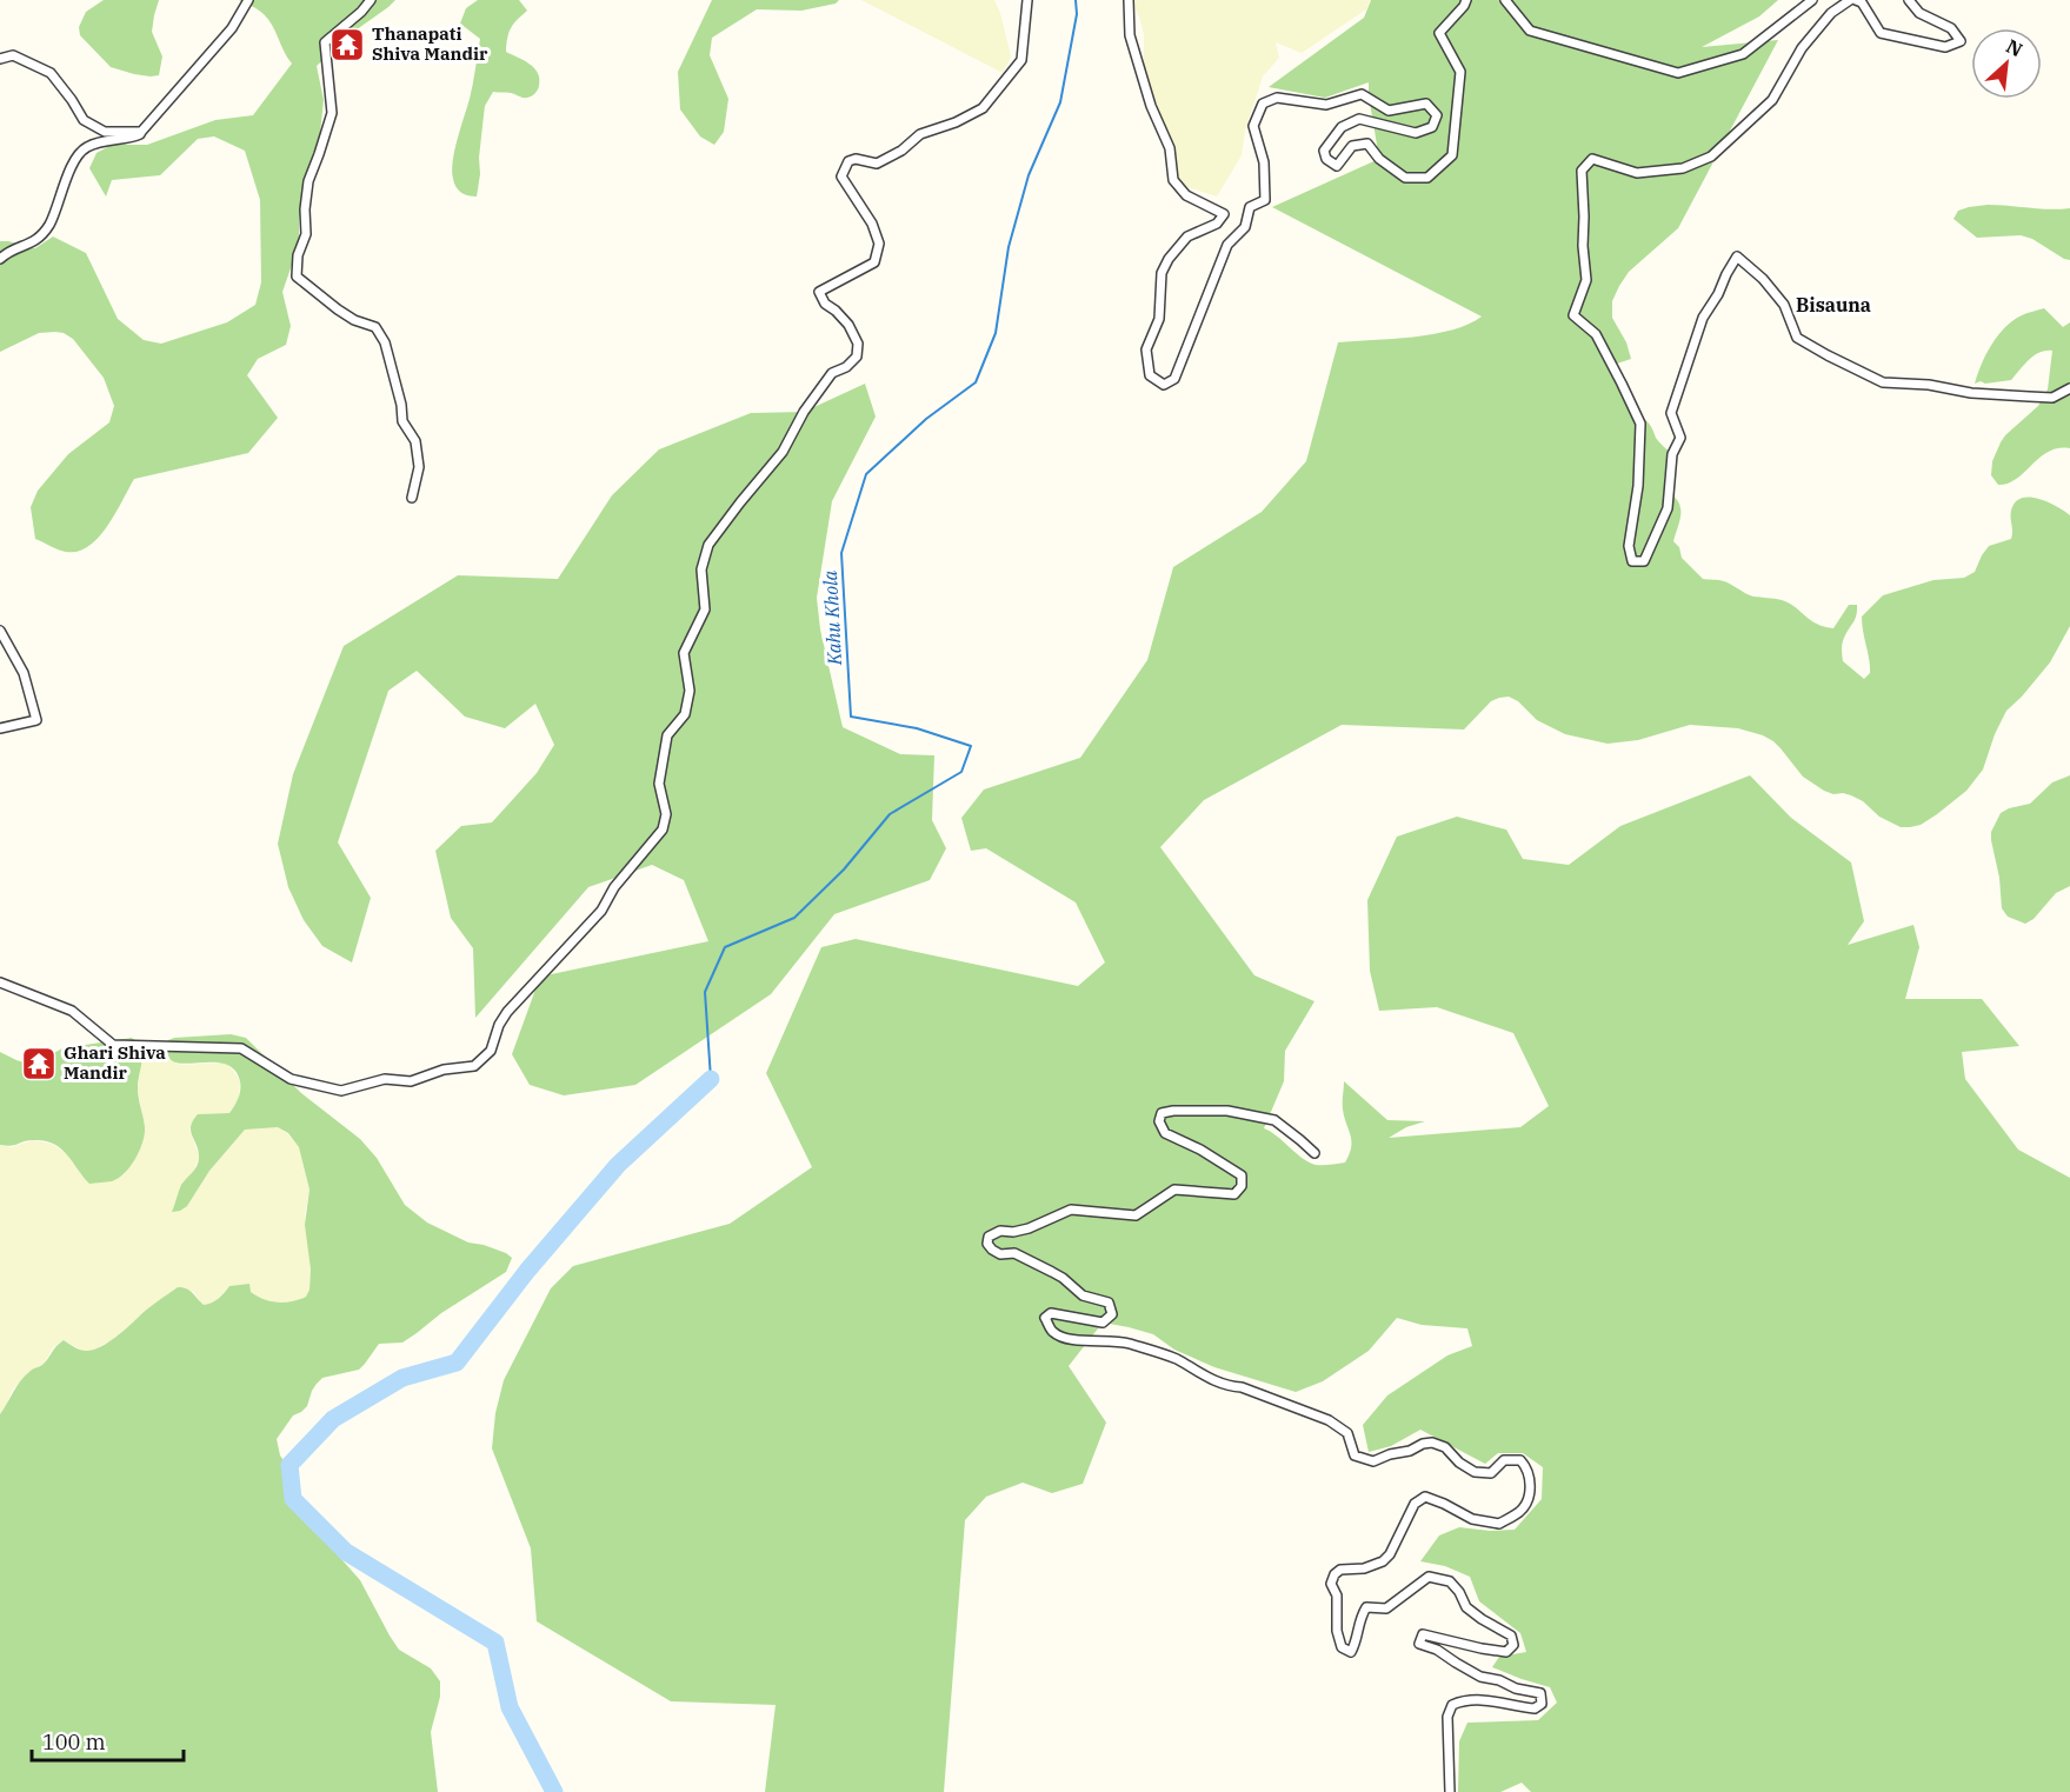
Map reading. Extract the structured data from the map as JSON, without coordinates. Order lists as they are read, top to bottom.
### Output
{
  "districts": ["Bisauna"],
  "water": ["Kahu Khola"],
  "places": {
    "temple": ["Thanapati Shiva Mandir", "Ghari Shiva Mandir"]
  },
  "scale_bar": "100 m",
  "north": "top right"
}
